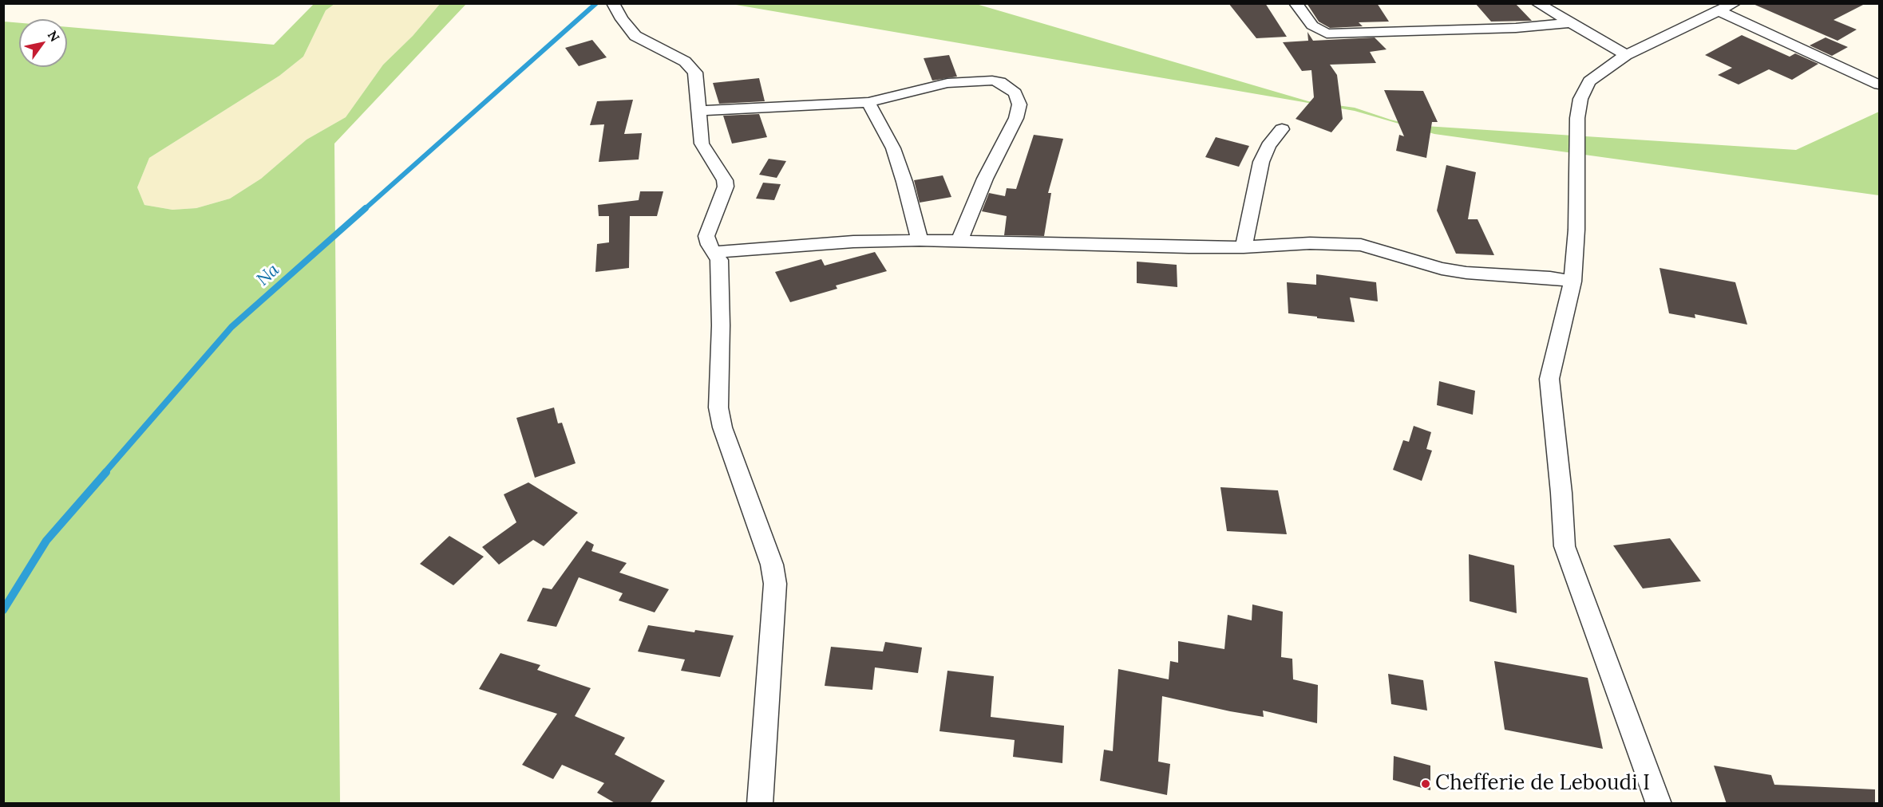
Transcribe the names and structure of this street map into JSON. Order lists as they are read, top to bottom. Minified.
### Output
{"water":["Na"],"places":["Chefferie de Leboudi I"],"north":"top right"}
